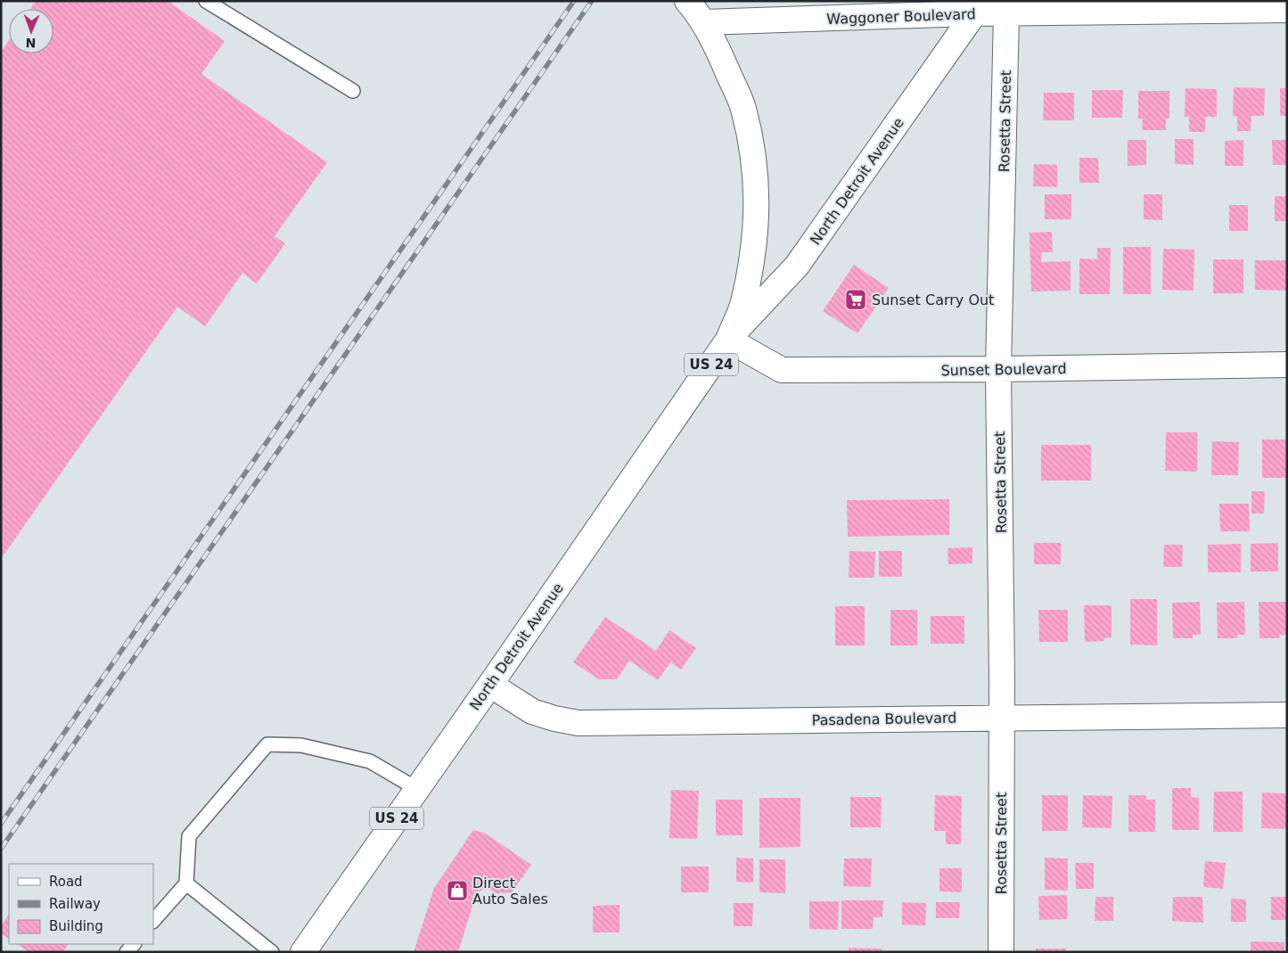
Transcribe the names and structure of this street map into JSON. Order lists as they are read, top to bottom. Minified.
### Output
{"streets":{"street":["Waggoner Boulevard","Rosetta Street","North Detroit Avenue","US 24","Sunset Boulevard","Pasadena Boulevard"]},"crossings":[["Waggoner Boulevard","Rosetta Street"],["Waggoner Boulevard","North Detroit Avenue"],["Rosetta Street","Sunset Boulevard"],["Rosetta Street","Pasadena Boulevard"],["North Detroit Avenue","Sunset Boulevard"],["North Detroit Avenue","Pasadena Boulevard"]],"places":{"supermarket":["Sunset Carry Out"],"shop":["Direct Auto Sales"]},"legend":["Road","Railway","Building"],"north":"bottom"}
